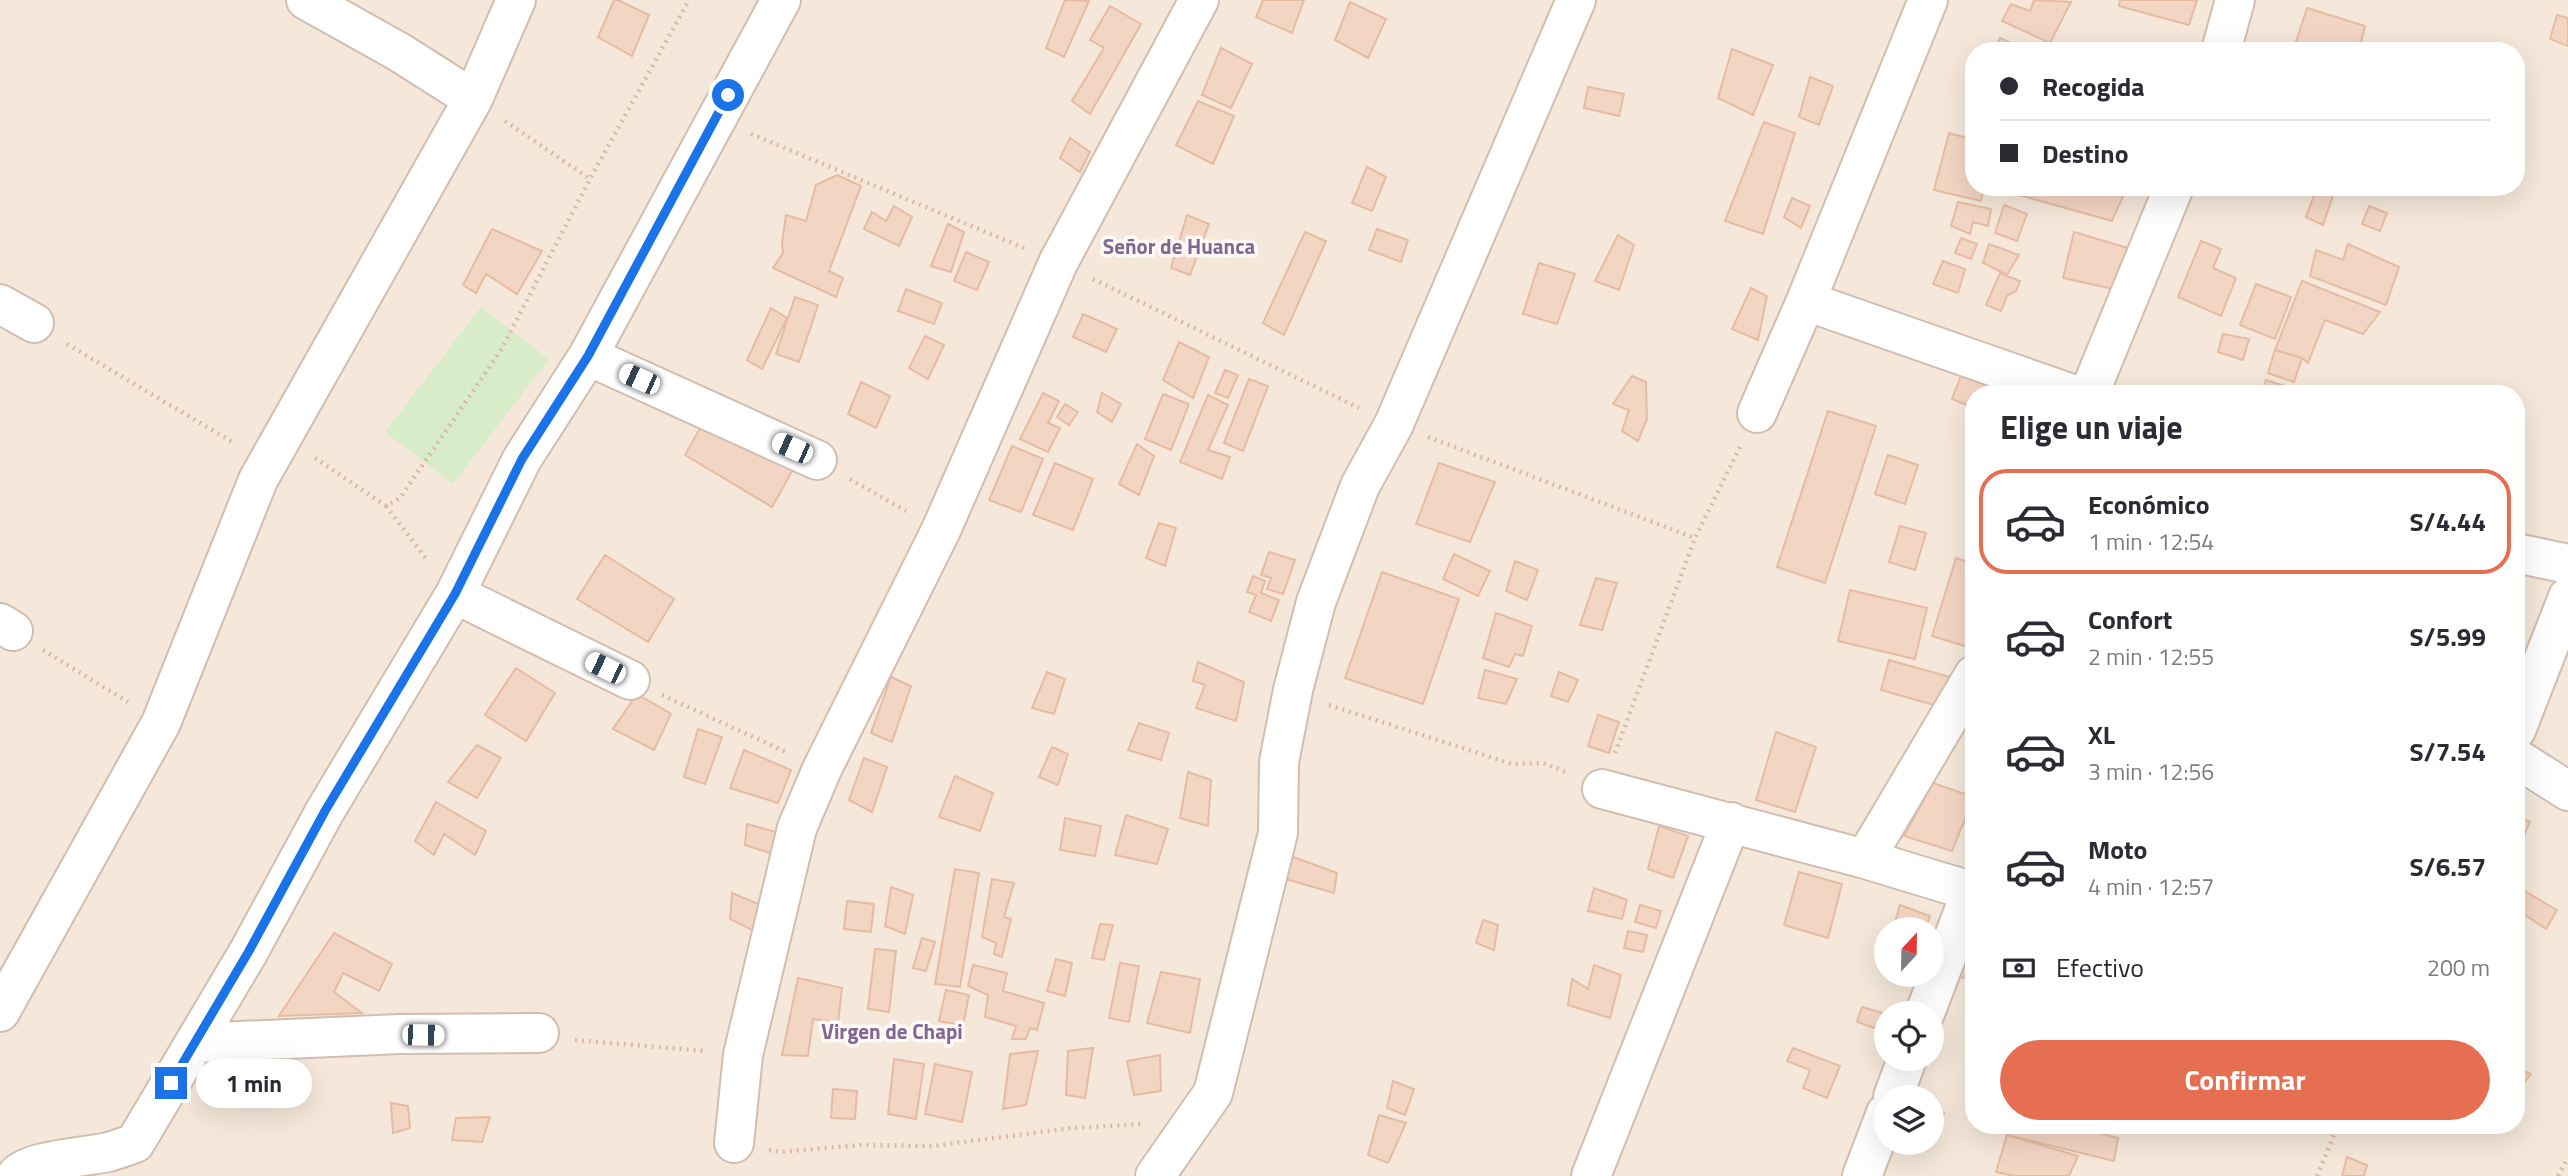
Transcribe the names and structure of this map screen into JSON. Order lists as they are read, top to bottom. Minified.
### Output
{"districts":["Señor de Huanca","Virgen de Chapi"],"north":"top","page":{"banner":["Recogida","Destino"],"heading":"Elige un viaje","list":[{"name":"Económico","note":"1 min · 12:54","value":"S/4.44"},{"name":"Confort","note":"2 min · 12:55","value":"S/5.99"},{"name":"XL","note":"3 min · 12:56","value":"S/7.54"},{"name":"Moto","note":"4 min · 12:57","value":"S/6.57"}],"pay":["Efectivo","200 m"],"buttons":"Confirmar","bubble":"1 min"}}
